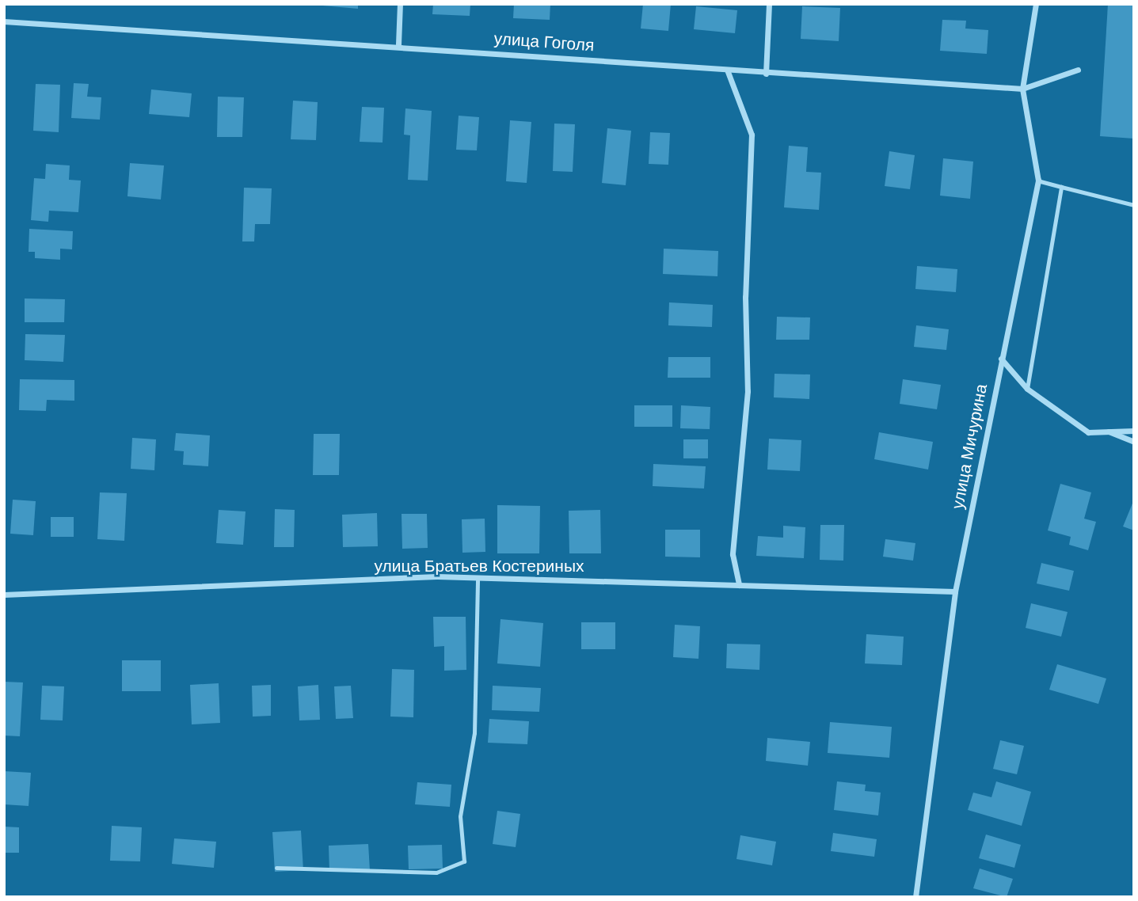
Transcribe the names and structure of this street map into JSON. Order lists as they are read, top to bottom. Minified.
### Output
{"streets":{"street":["улица Гоголя","улица Мичурина","улица Братьев Костериных"]},"crossings":[["улица Гоголя","улица Мичурина"],["улица Мичурина","улица Братьев Костериных"]]}
